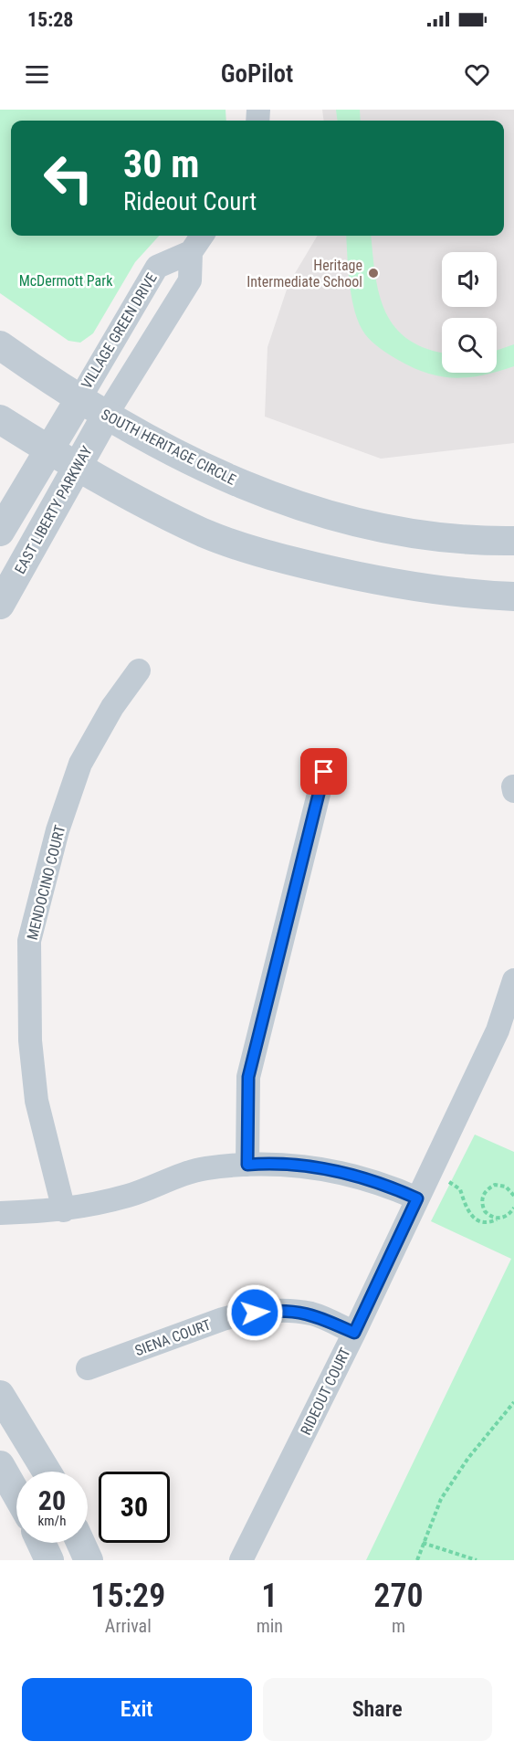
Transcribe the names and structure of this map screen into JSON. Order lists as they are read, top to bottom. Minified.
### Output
{"streets":{"street":["VILLAGE GREEN DRIVE","SOUTH HERITAGE CIRCLE","EAST LIBERTY PARKWAY","MENDOCINO COURT","SIENA COURT","RIDEOUT COURT"]},"crossings":[["VILLAGE GREEN DRIVE","SOUTH HERITAGE CIRCLE"],["SOUTH HERITAGE CIRCLE","EAST LIBERTY PARKWAY"],["SIENA COURT","RIDEOUT COURT"]],"parks":["McDermott Park"],"places":["Heritage Intermediate School"],"page":{"status":"15:28","header":"GoPilot","turn":["30 m","Rideout Court"],"speed":"20 km/h","limit":"30","eta":["15:29","Arrival","1","min","270","m"],"buttons":["Exit","Share"]}}
